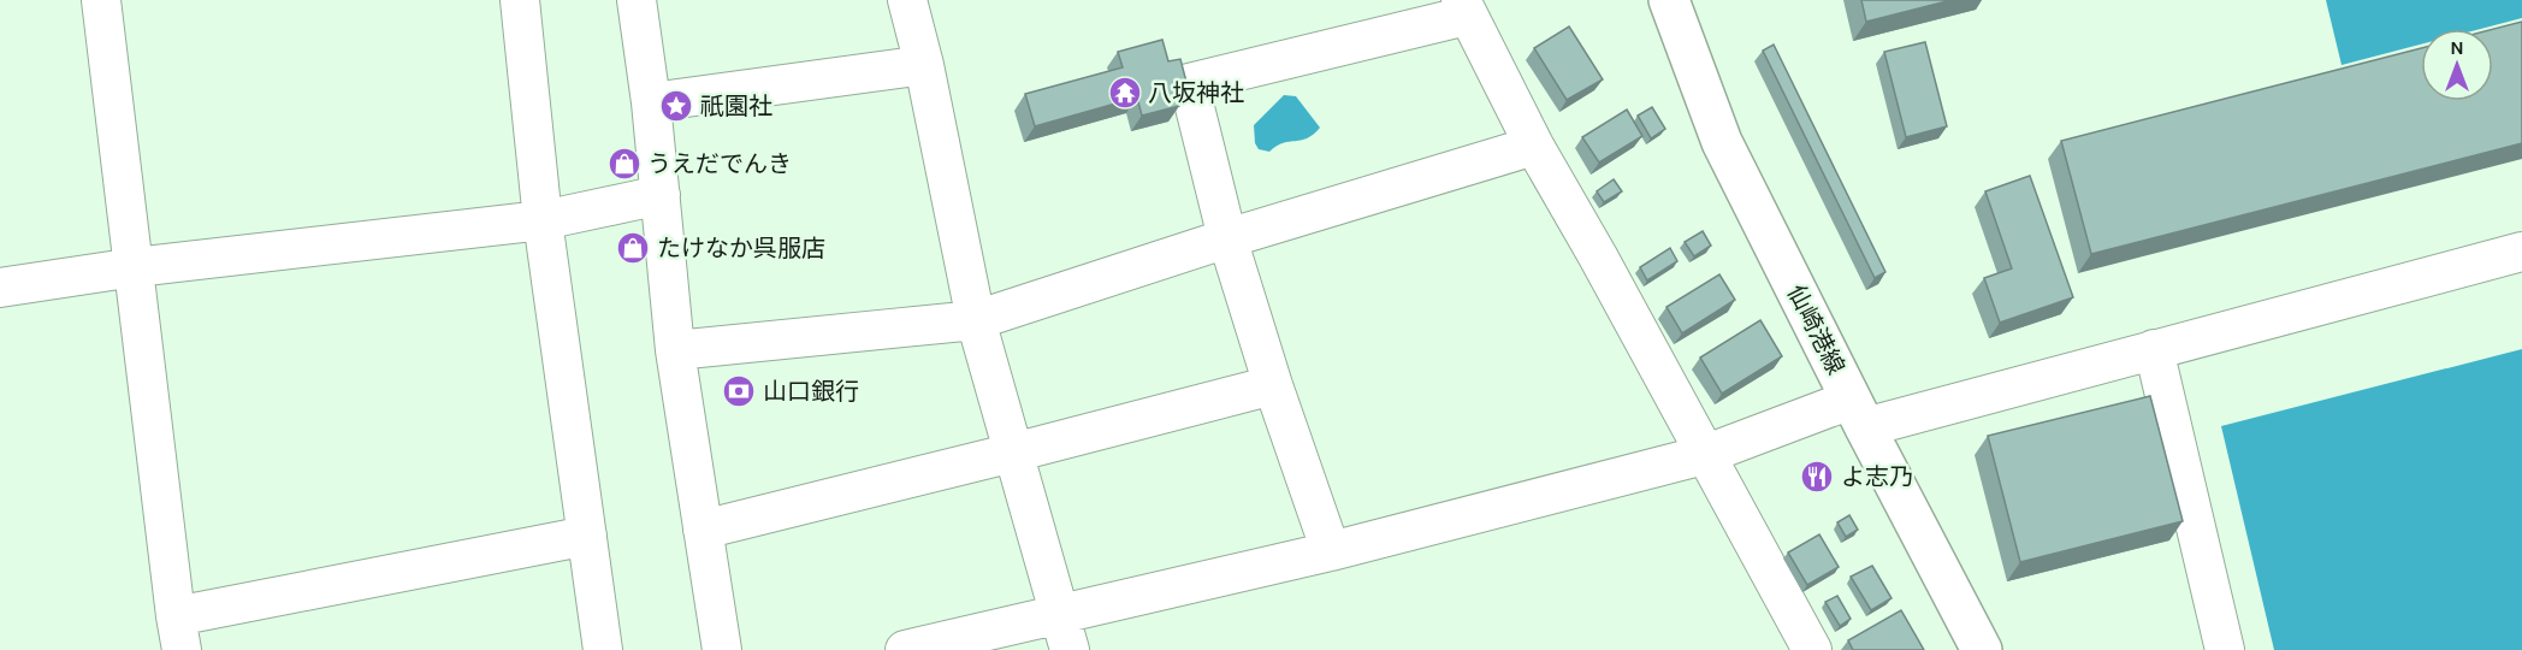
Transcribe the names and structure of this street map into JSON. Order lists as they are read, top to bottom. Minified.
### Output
{"streets":{"main road":["仙崎港線"]},"places":{"temple":["八坂神社"],"place":["祇園社"],"shop":["うえだでんき","たけなか呉服店"],"bank":["山口銀行"],"restaurant":["よ志乃"]},"north":"top"}
